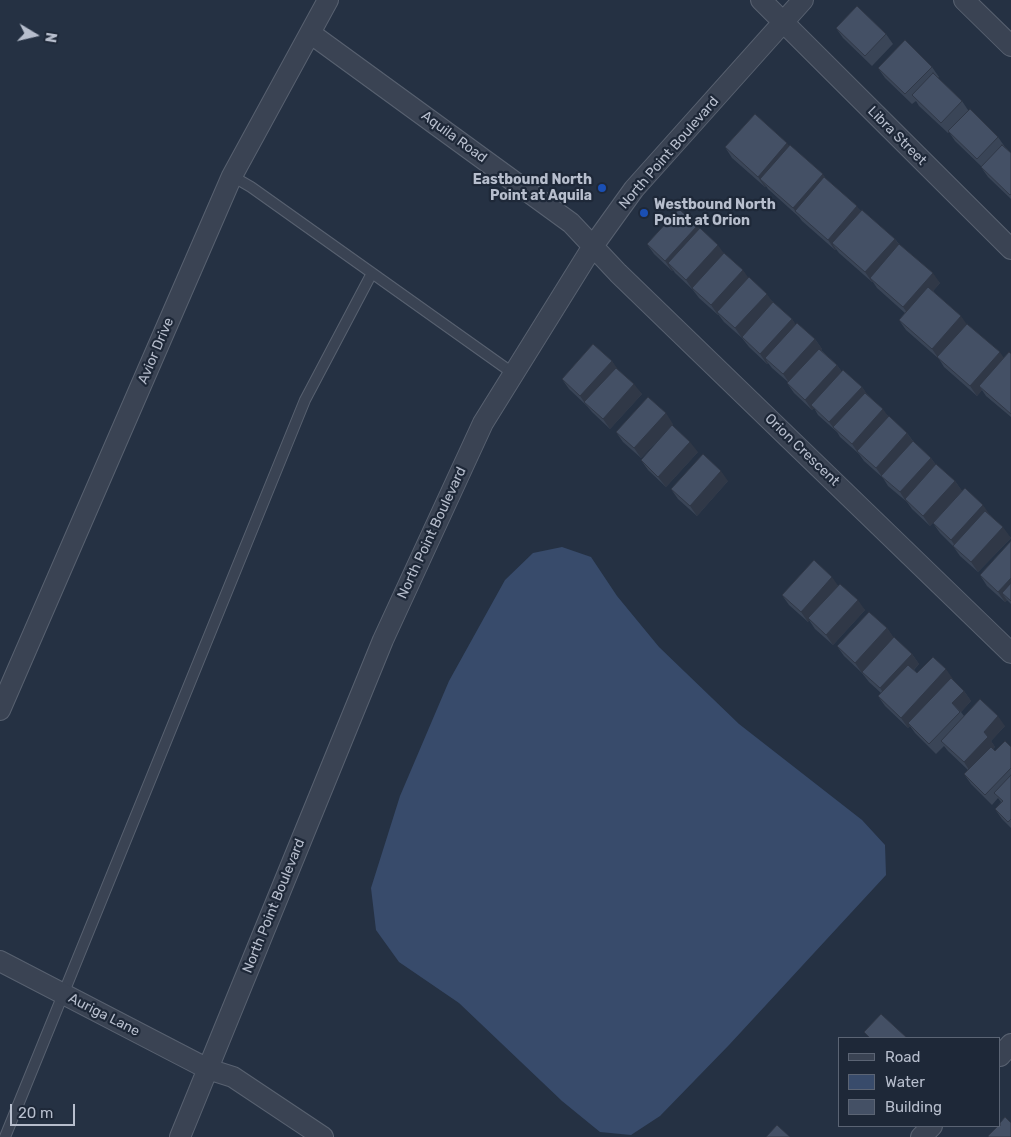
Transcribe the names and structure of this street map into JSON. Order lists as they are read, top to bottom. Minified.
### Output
{"streets":{"street":["Libra Street","Aquila Road","North Point Boulevard","Avior Drive","Orion Crescent","Auriga Lane"]},"crossings":[["Libra Street","North Point Boulevard"],["Aquila Road","North Point Boulevard"],["Aquila Road","Avior Drive"],["Aquila Road","Orion Crescent"],["North Point Boulevard","Orion Crescent"],["North Point Boulevard","Auriga Lane"]],"places":["Eastbound North Point at Aquila","Westbound North Point at Orion"],"legend":["Road","Water","Building"],"scale_bar":"20 m","north":"right"}
